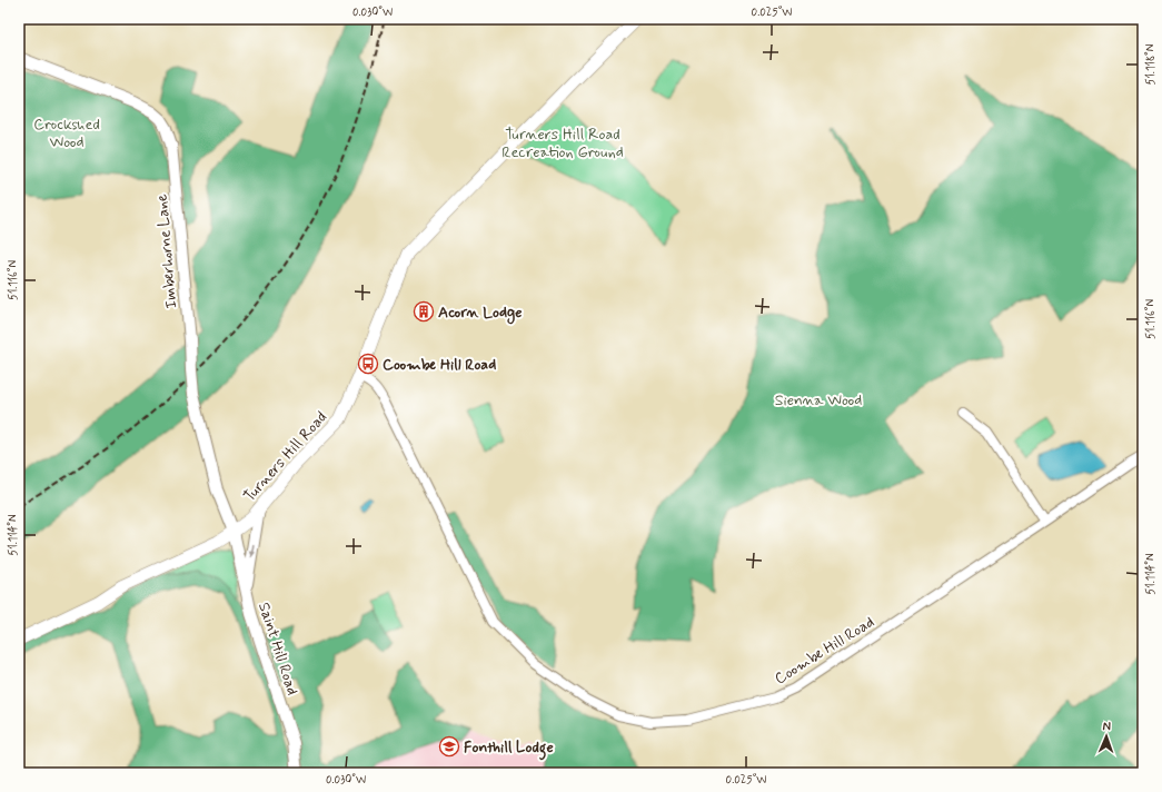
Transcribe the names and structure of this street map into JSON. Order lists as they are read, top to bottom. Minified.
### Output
{"streets":{"main road":["Turners Hill Road"],"street":["Imberhorne Lane","Saint Hill Road","Coombe Hill Road"]},"crossings":[["Imberhorne Lane","Turners Hill Road"],["Imberhorne Lane","Saint Hill Road"],["Turners Hill Road","Saint Hill Road"],["Turners Hill Road","Coombe Hill Road"]],"parks":["Crockshed Wood","Turners Hill Road Recreation Ground","Sienna Wood"],"places":{"building":["Acorn Lodge"],"bus stop":["Coombe Hill Road"],"school or university":["Fonthill Lodge"]},"north":"top","coordinates":["0.030°W","0.025°W","51.118°N","51.116°N","51.114°N"]}
